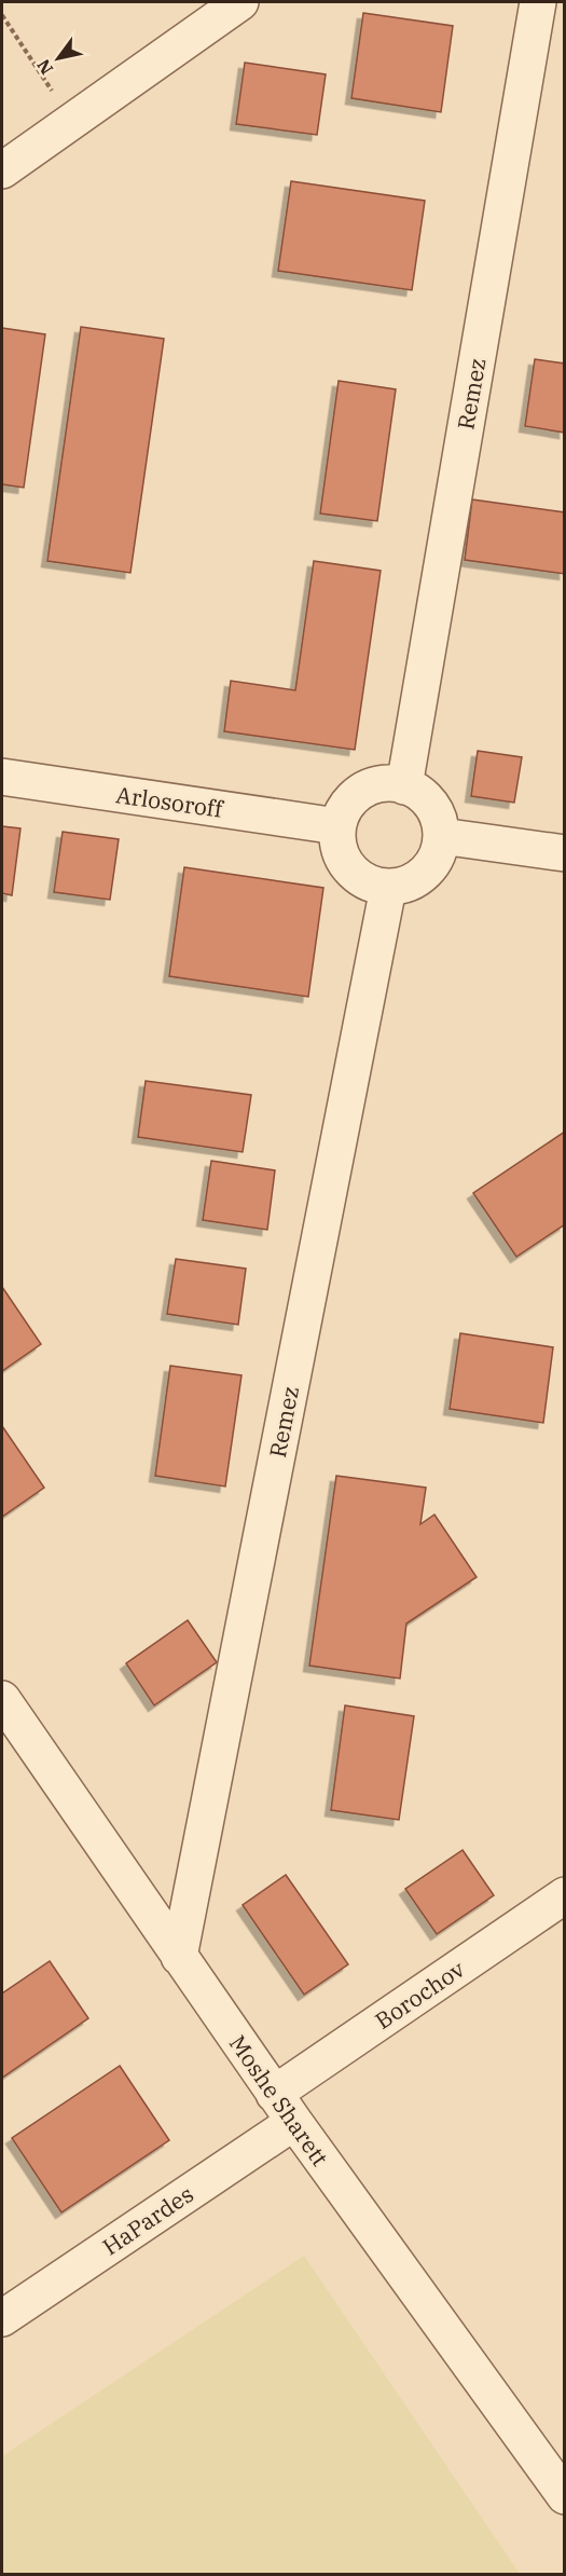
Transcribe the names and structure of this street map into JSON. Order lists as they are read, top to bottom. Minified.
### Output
{"streets":{"street":["Remez","Arlosoroff","Borochov","Moshe Sharett","HaPardes"]},"crossings":[["Remez","Arlosoroff"],["Remez","Moshe Sharett"],["Borochov","Moshe Sharett"],["Moshe Sharett","HaPardes"]],"north":"bottom left"}
